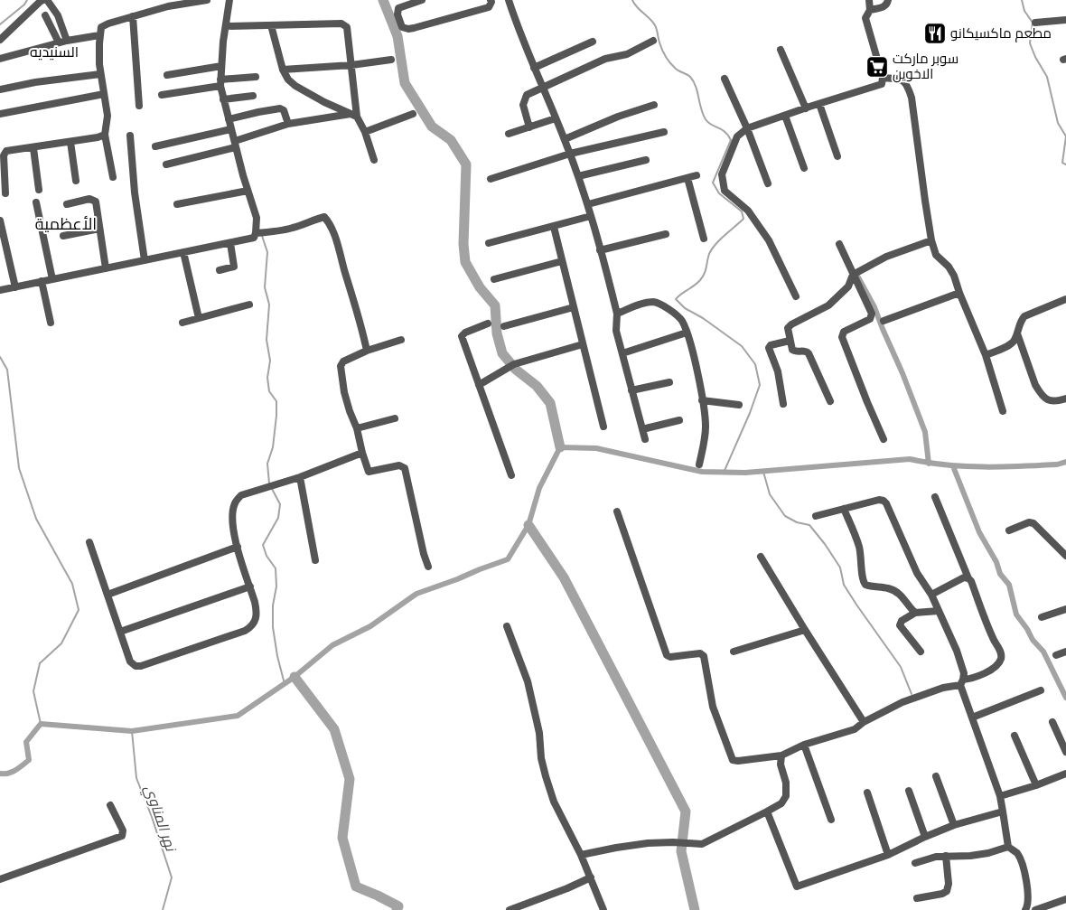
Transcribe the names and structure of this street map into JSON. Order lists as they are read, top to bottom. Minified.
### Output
{"districts":["السنيديه","الأعظمية"],"water":["نهر المناوي"],"places":{"restaurant":["مطعم ماكسيكانو"],"supermarket":["سوبر ماركت الاخوين"]}}
